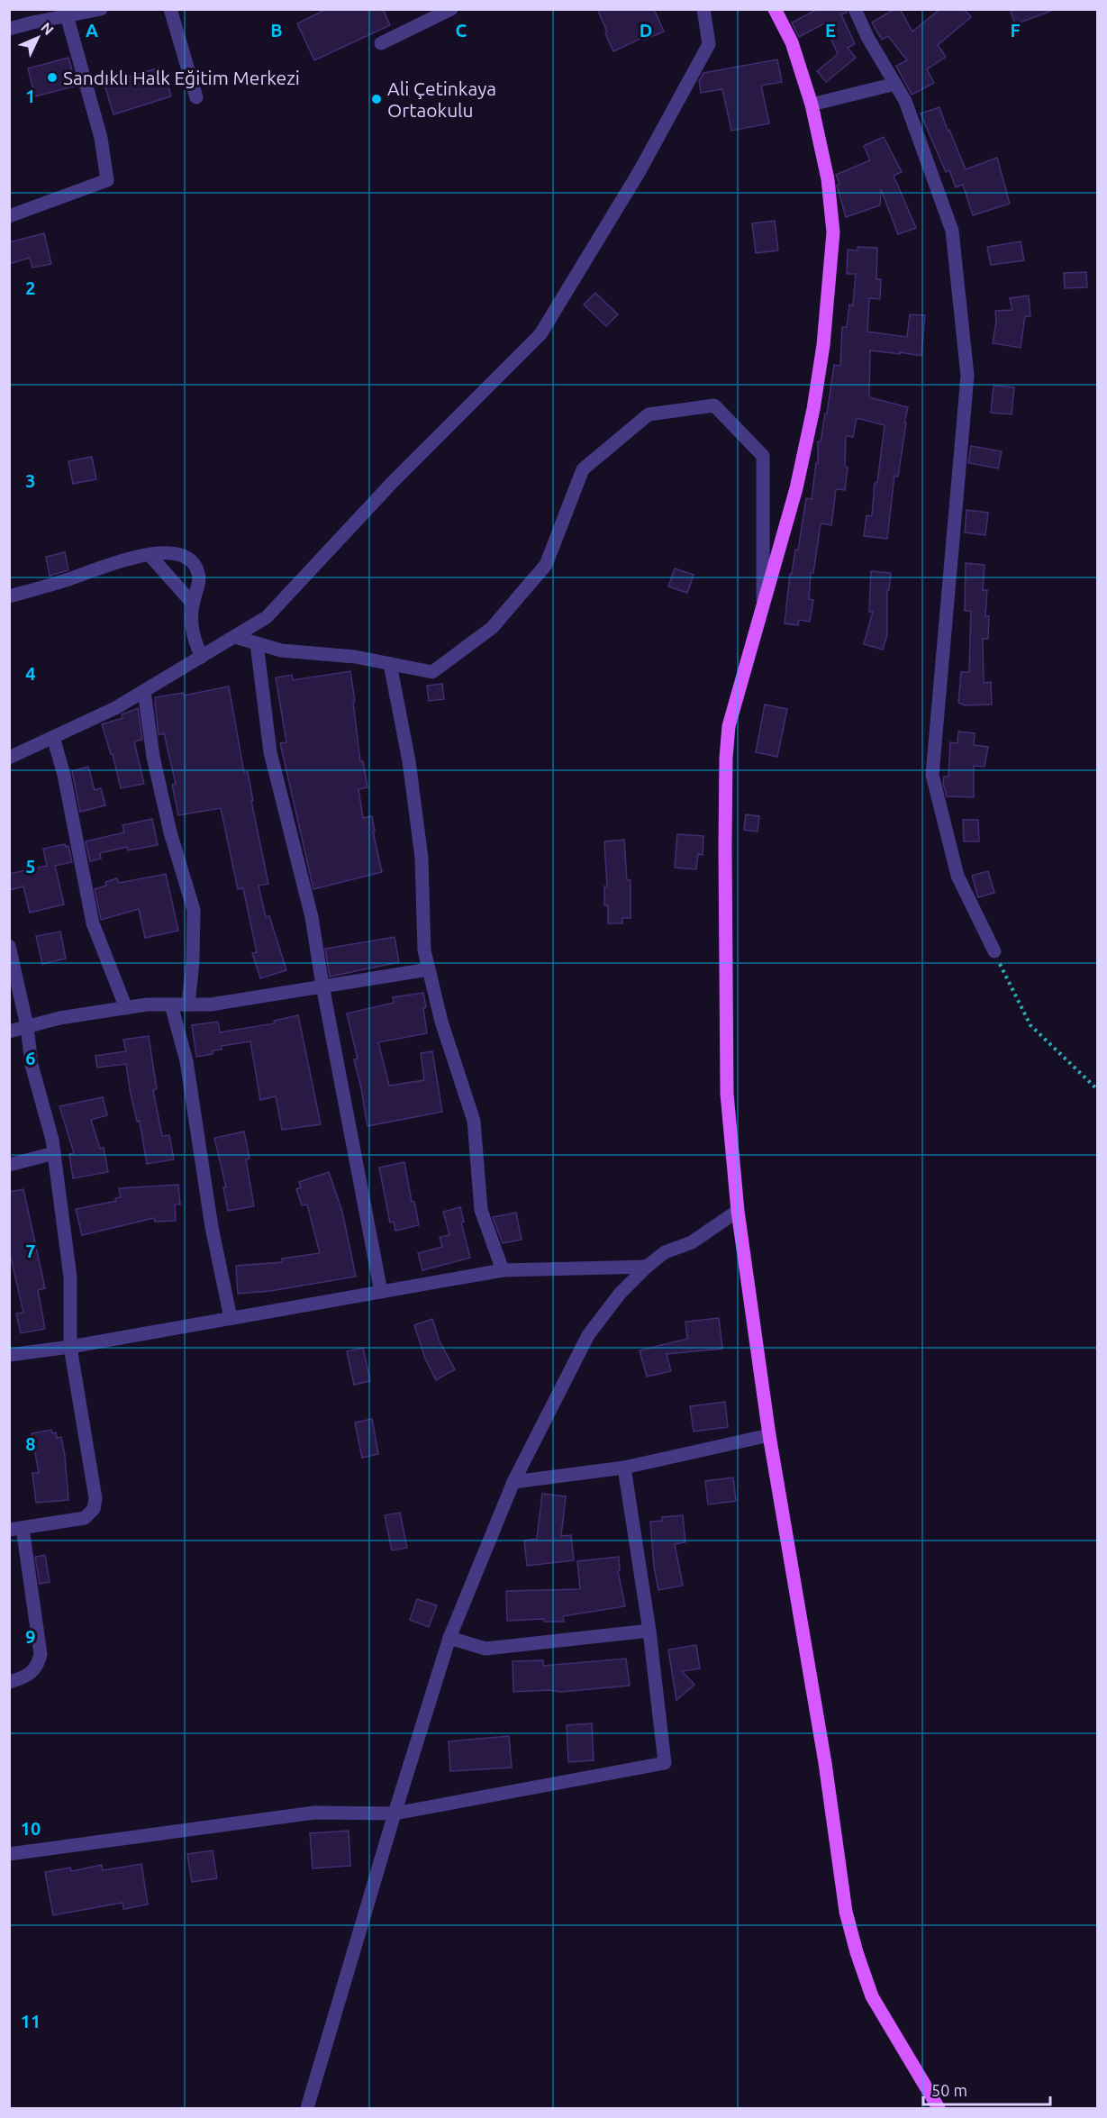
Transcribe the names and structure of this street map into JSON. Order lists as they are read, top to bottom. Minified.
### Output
{"places":["Sandıklı Halk Eğitim Merkezi","Ali Çetinkaya Ortaokulu"],"scale_bar":"50 m","north":"top right","grid":{"columns":["A","B","C","D","E","F"],"rows":["1","2","3","4","5","6","7","8","9","10","11"]}}
